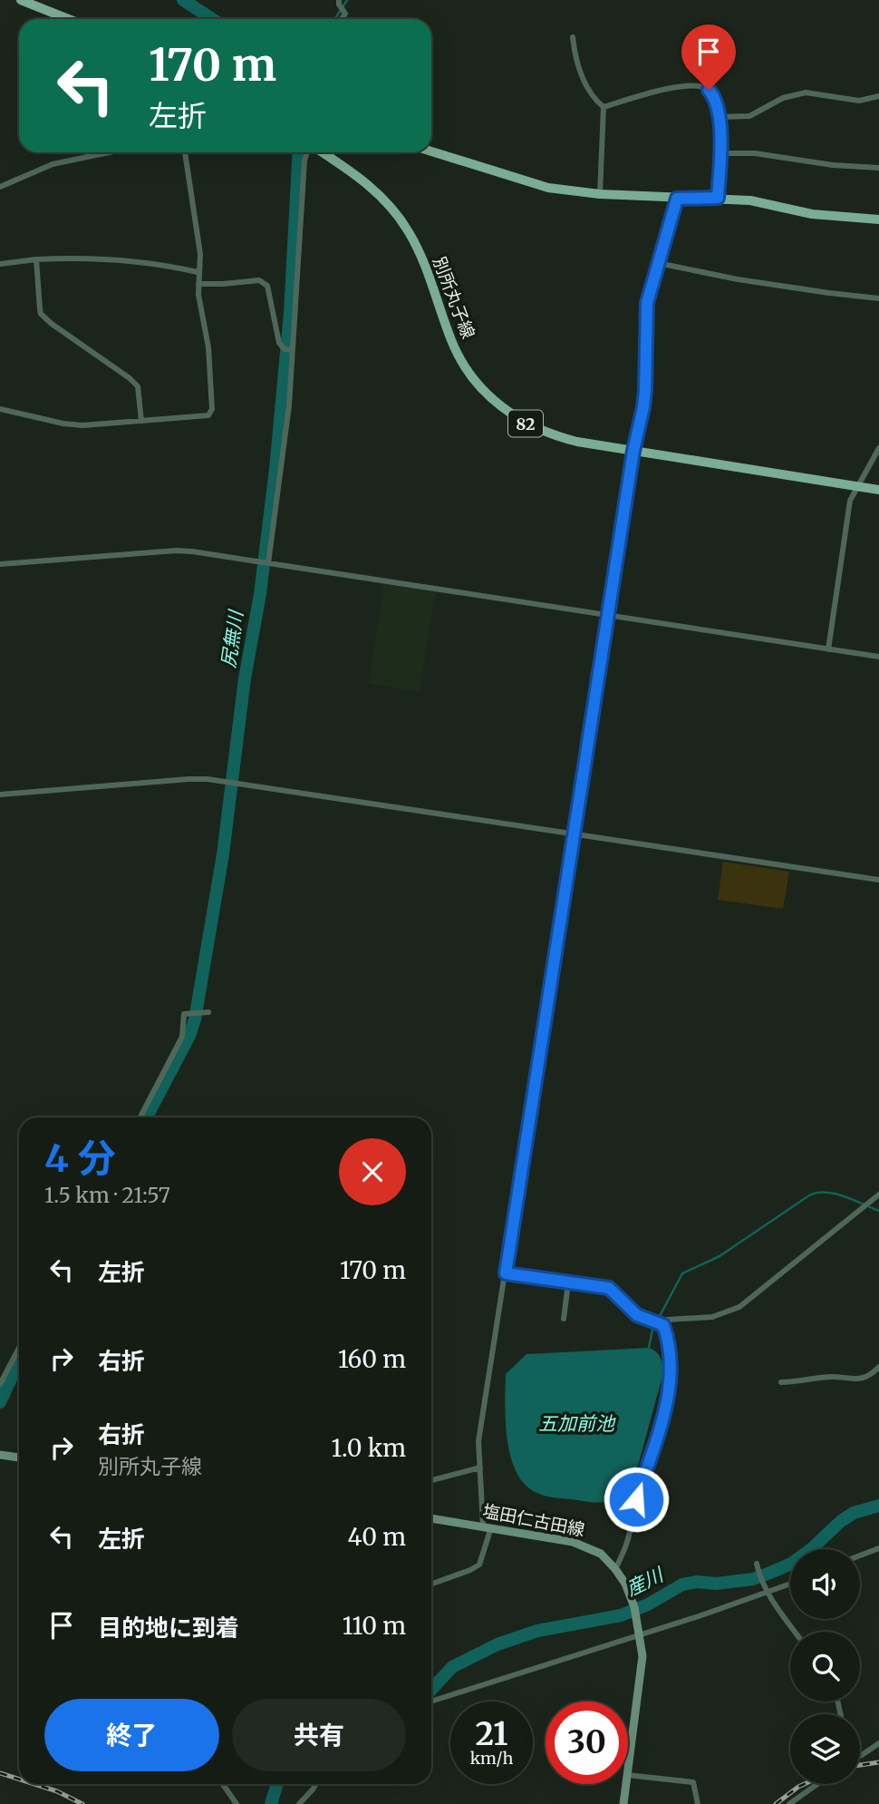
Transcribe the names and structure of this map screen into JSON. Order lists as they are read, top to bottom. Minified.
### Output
{"streets":{"main road":["別所丸子線","82","塩田仁古田線"]},"water":["尻無川","五加前池","産川"],"page":{"turn":["170 m","左折"],"heading":["4 分","1.5 km · 21:57"],"list":[{"name":"左折","value":"170 m"},{"name":"右折","value":"160 m"},{"name":"右折","note":"別所丸子線","value":"1.0 km"},{"name":"左折","value":"40 m"},{"name":"目的地に到着","value":"110 m"}],"buttons":["終了","共有"],"speed":"21 km/h","limit":"30"}}
